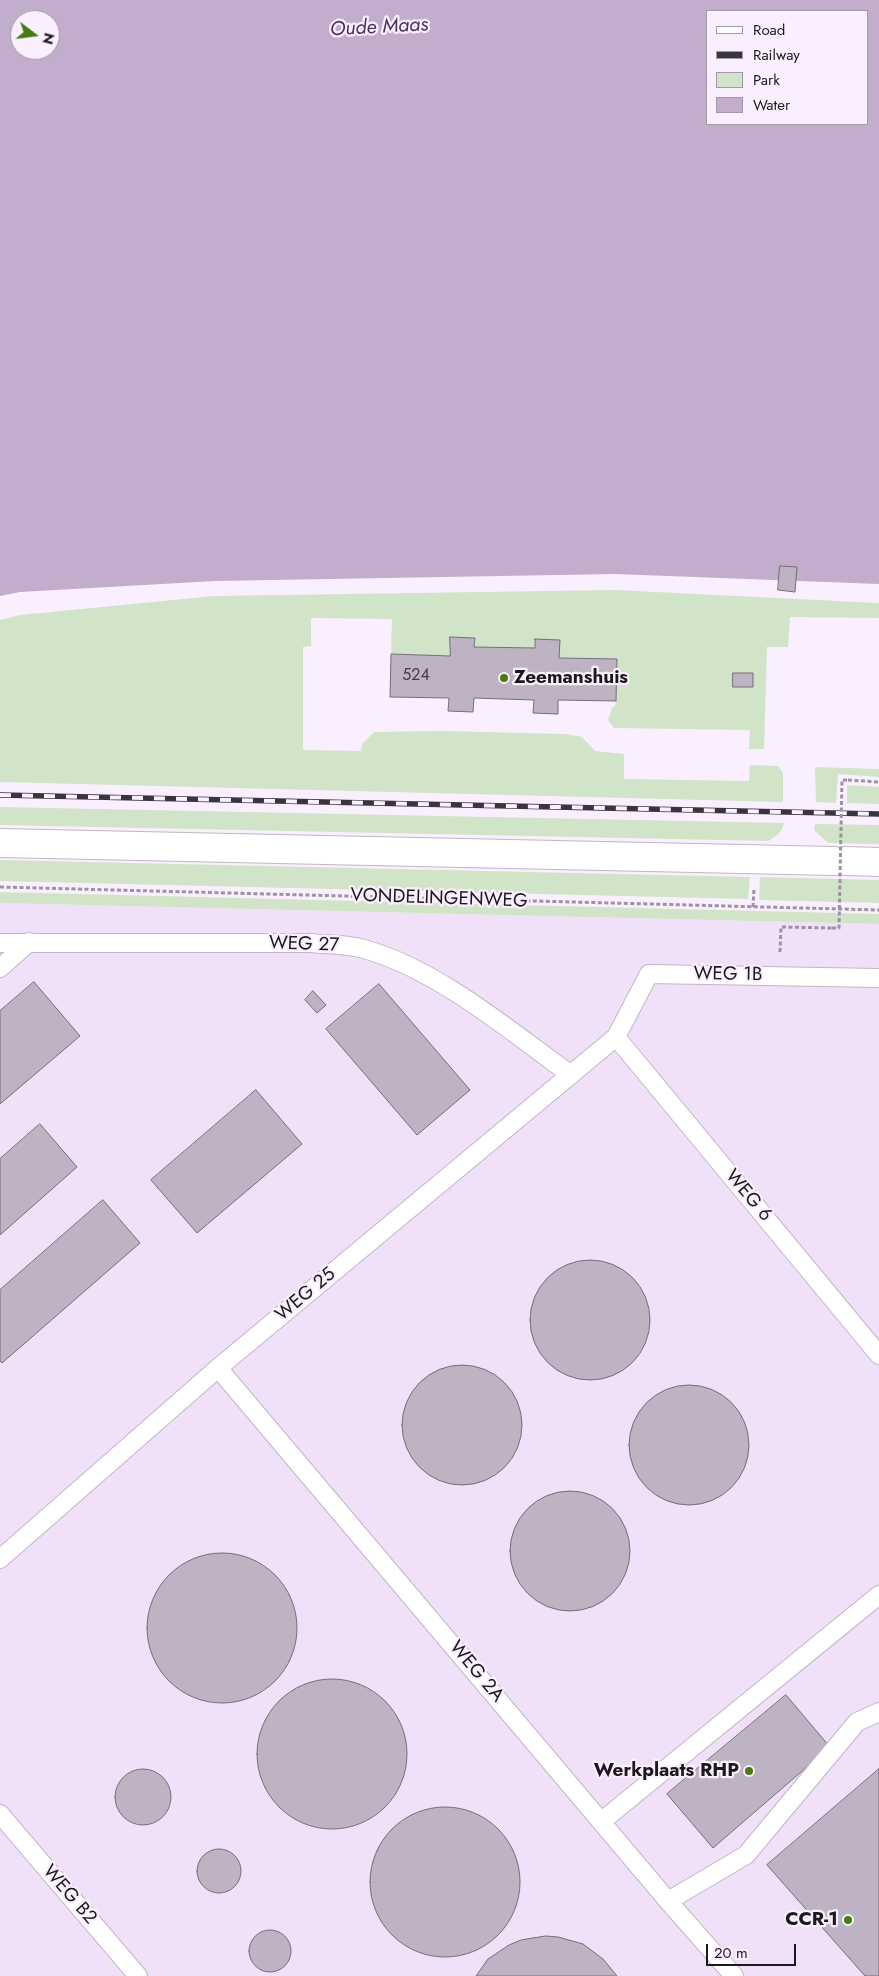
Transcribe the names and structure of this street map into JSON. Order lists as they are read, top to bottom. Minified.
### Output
{"streets":{"lane":["WEG 27","WEG 1B","WEG 6","WEG 25","WEG 2A","WEG B2"],"path":["VONDELINGENWEG"]},"crossings":[["WEG 27","WEG 25"],["WEG 1B","WEG 6"],["WEG 1B","WEG 25"],["WEG 6","WEG 25"],["WEG 25","WEG 2A"]],"water":["Oude Maas"],"places":["Zeemanshuis","Werkplaats RHP","CCR-1"],"house_numbers":["524"],"legend":["Road","Railway","Park","Water"],"scale_bar":"20 m","north":"right"}
